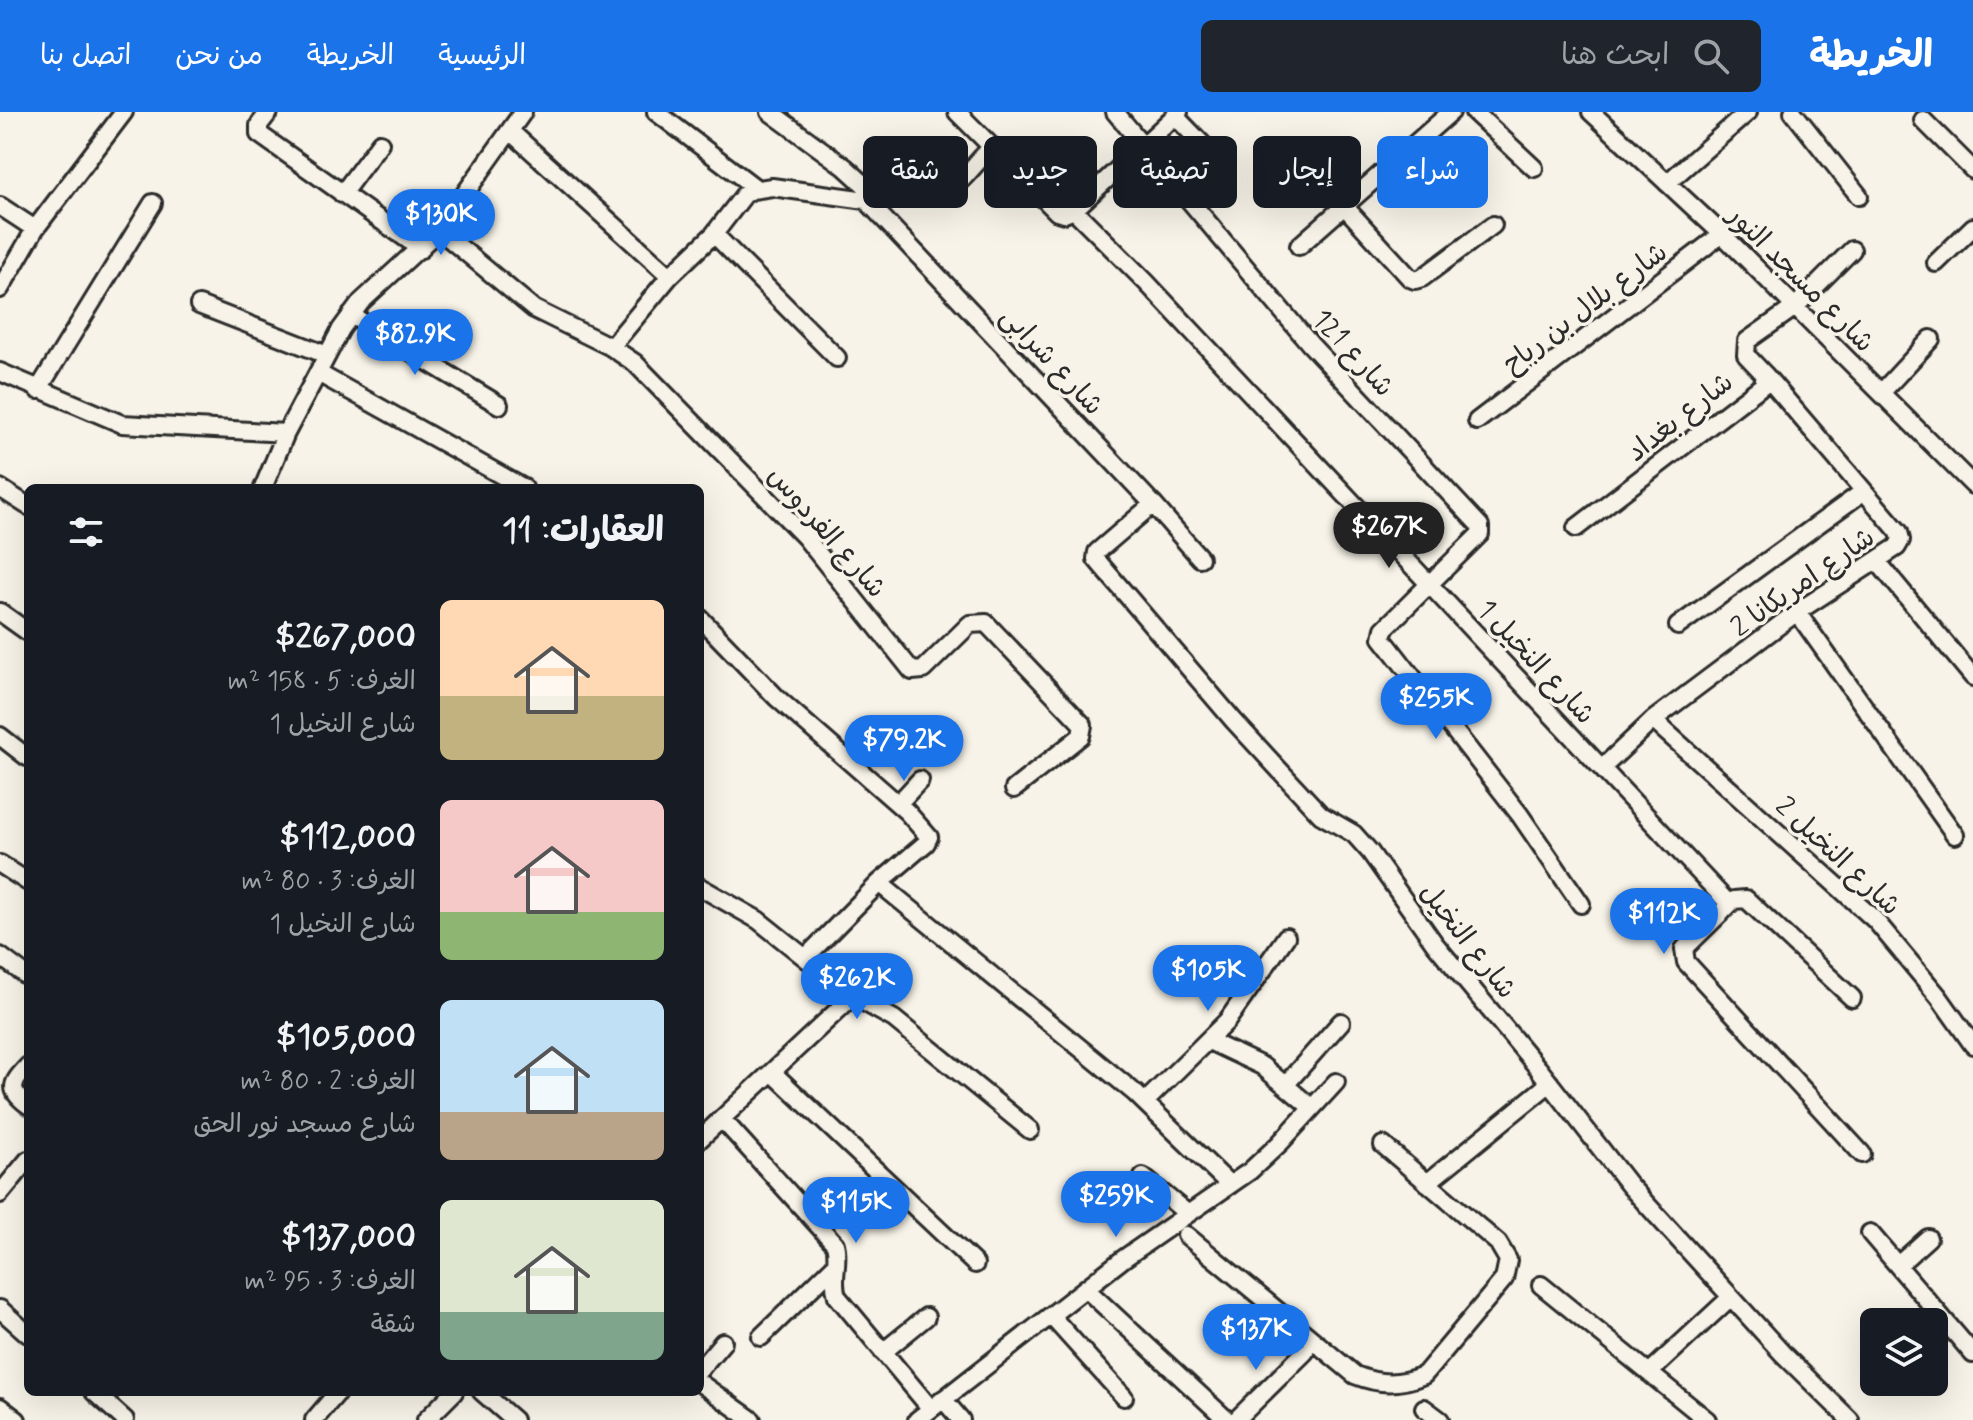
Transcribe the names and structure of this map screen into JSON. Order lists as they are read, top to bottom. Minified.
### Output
{"streets":{"street":["شارع مسجد النور","شارع بلال بن رباح","شارع 121","شارع شرابى","شارع بغداد","شارع الفردوس","شارع امريكانا 2","شارع النخيل 1","شارع النخيل 2","شارع النخيل"]},"crossings":[["شارع مسجد النور","شارع بلال بن رباح"],["شارع مسجد النور","شارع بغداد"],["شارع 121","شارع النخيل 1"],["شارع شرابى","شارع النخيل"],["شارع بغداد","شارع امريكانا 2"],["شارع امريكانا 2","شارع النخيل 1"],["شارع امريكانا 2","شارع النخيل 2"]],"page":{"header":"الخريطة","search":"ابحث هنا","nav":["الرئيسية","الخريطة","من نحن","اتصل بنا"],"chip":["شراء","إيجار","تصفية","جديد","شقة"],"price":["$130K","$82.9K","$267K","$255K","$79.2K","$112K","$105K","$262K","$259K","$115K","$137K"],"heading":"العقارات: 11","list":[{"name":"$267,000","note":"الغرف: 5 · 158 m² · شارع النخيل 1"},{"name":"$112,000","note":"الغرف: 3 · 80 m² · شارع النخيل 1"},{"name":"$105,000","note":"الغرف: 2 · 80 m² · شارع مسجد نور الحق"},{"name":"$137,000","note":"الغرف: 3 · 95 m² · شقة"}]}}
